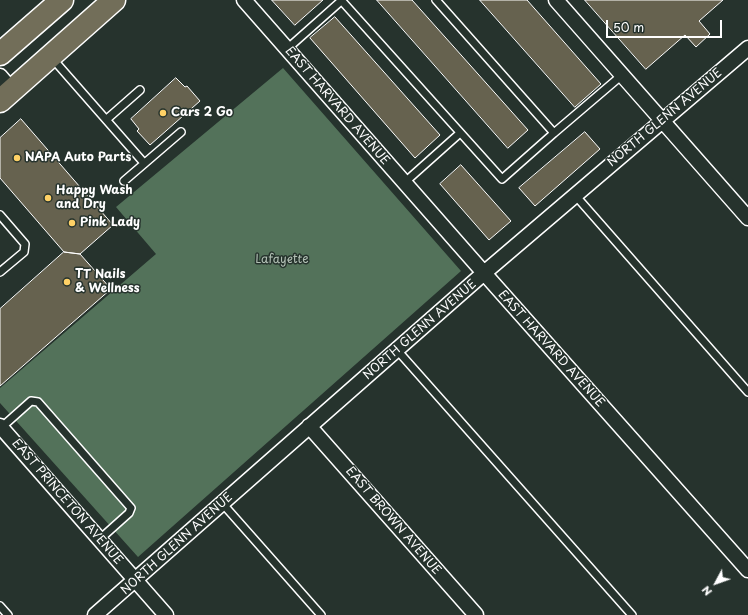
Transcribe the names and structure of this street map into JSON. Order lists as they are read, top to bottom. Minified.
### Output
{"streets":{"street":["EAST HARVARD AVENUE","NORTH GLENN AVENUE","EAST PRINCETON AVENUE","EAST BROWN AVENUE"]},"crossings":[["EAST HARVARD AVENUE","NORTH GLENN AVENUE"],["NORTH GLENN AVENUE","EAST PRINCETON AVENUE"],["NORTH GLENN AVENUE","EAST BROWN AVENUE"]],"parks":["Lafayette"],"places":["Cars 2 Go","NAPA Auto Parts","Happy Wash and Dry","Pink Lady","TT Nails & Wellness"],"scale_bar":"50 m","north":"bottom left"}
